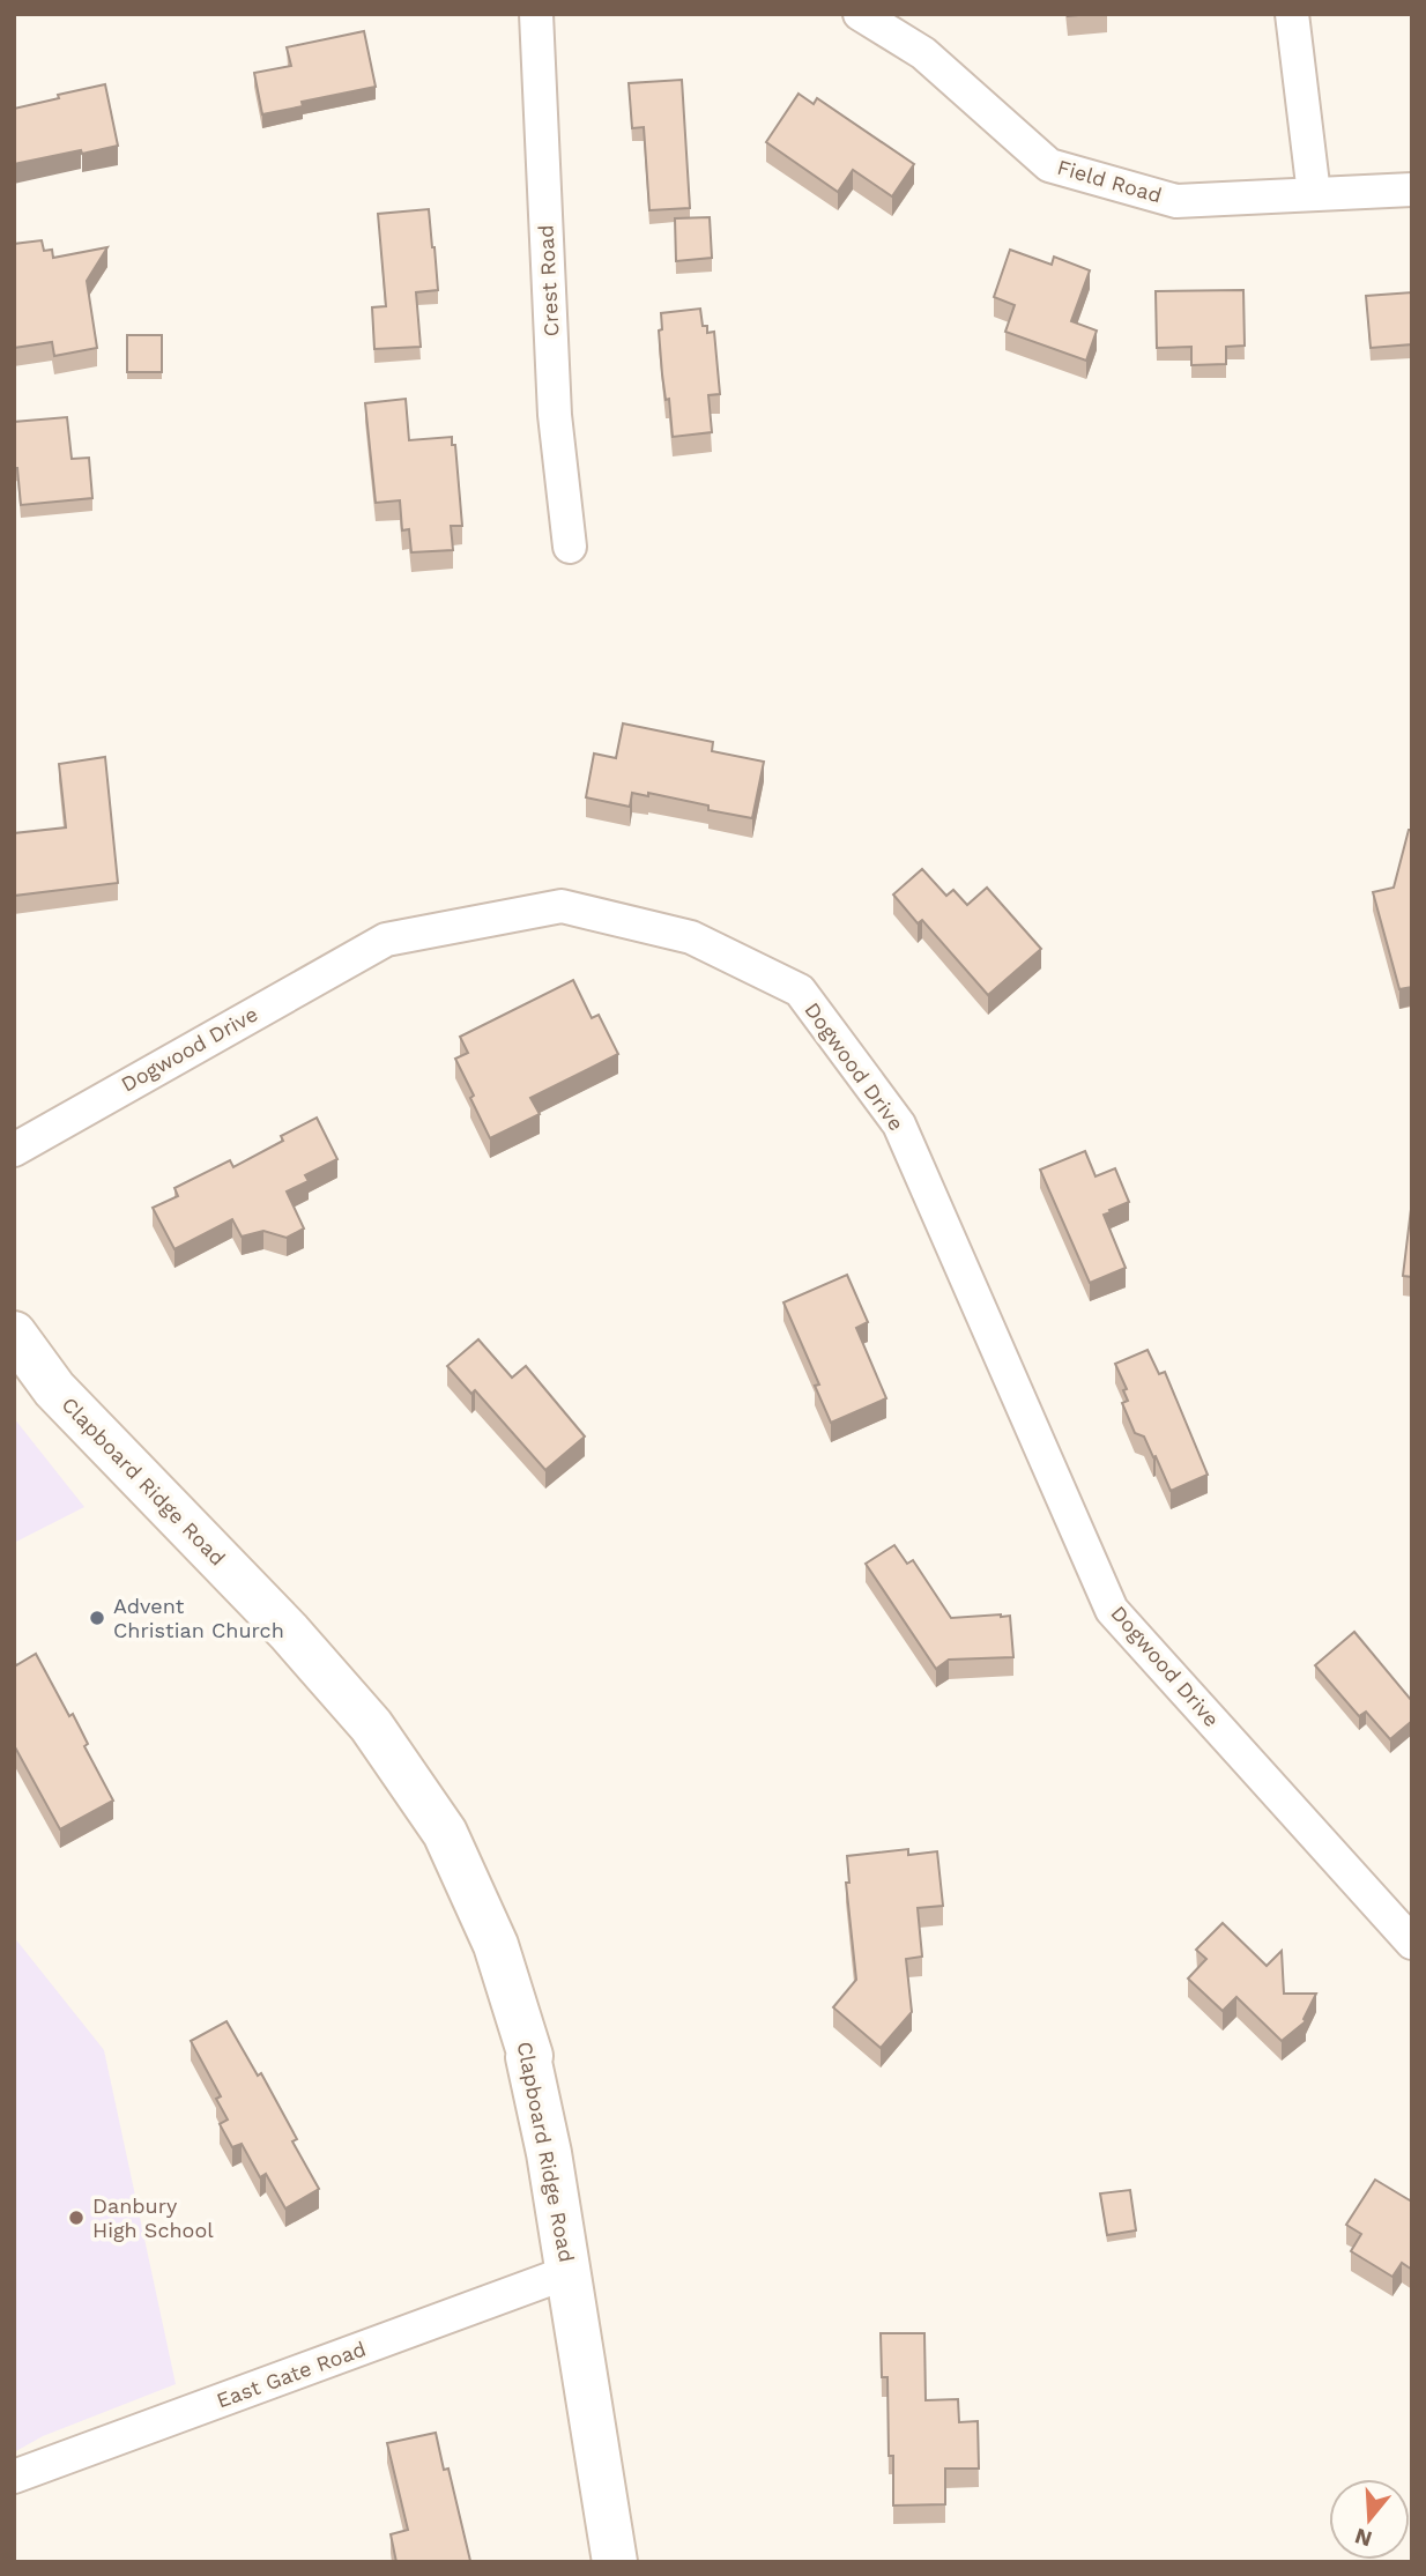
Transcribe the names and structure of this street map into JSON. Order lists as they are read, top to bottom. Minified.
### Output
{"streets":{"main road":["Clapboard Ridge Road"],"street":["Field Road","Crest Road","Dogwood Drive","East Gate Road"]},"crossings":[["Clapboard Ridge Road","East Gate Road"]],"places":["Advent Christian Church","Danbury High School"],"north":"bottom"}
